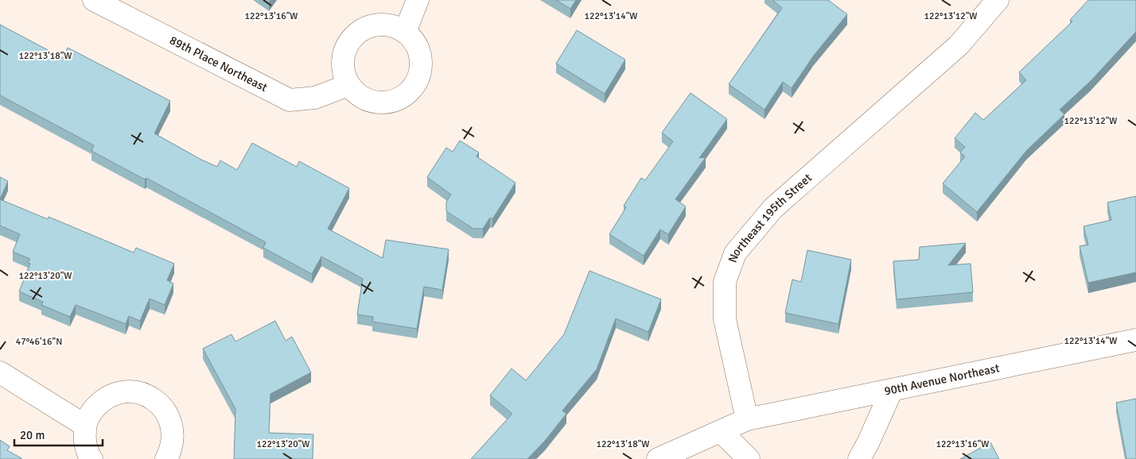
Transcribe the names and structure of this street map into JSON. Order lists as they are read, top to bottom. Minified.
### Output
{"streets":{"street":["89th Place Northeast","Northeast 195th Street","90th Avenue Northeast"]},"crossings":[["Northeast 195th Street","90th Avenue Northeast"]],"scale_bar":"20 m","coordinates":["122°13'16\"W","122°13'14\"W","122°13'12\"W","122°13'18\"W","122°13'20\"W","47°46'16\"N"]}
